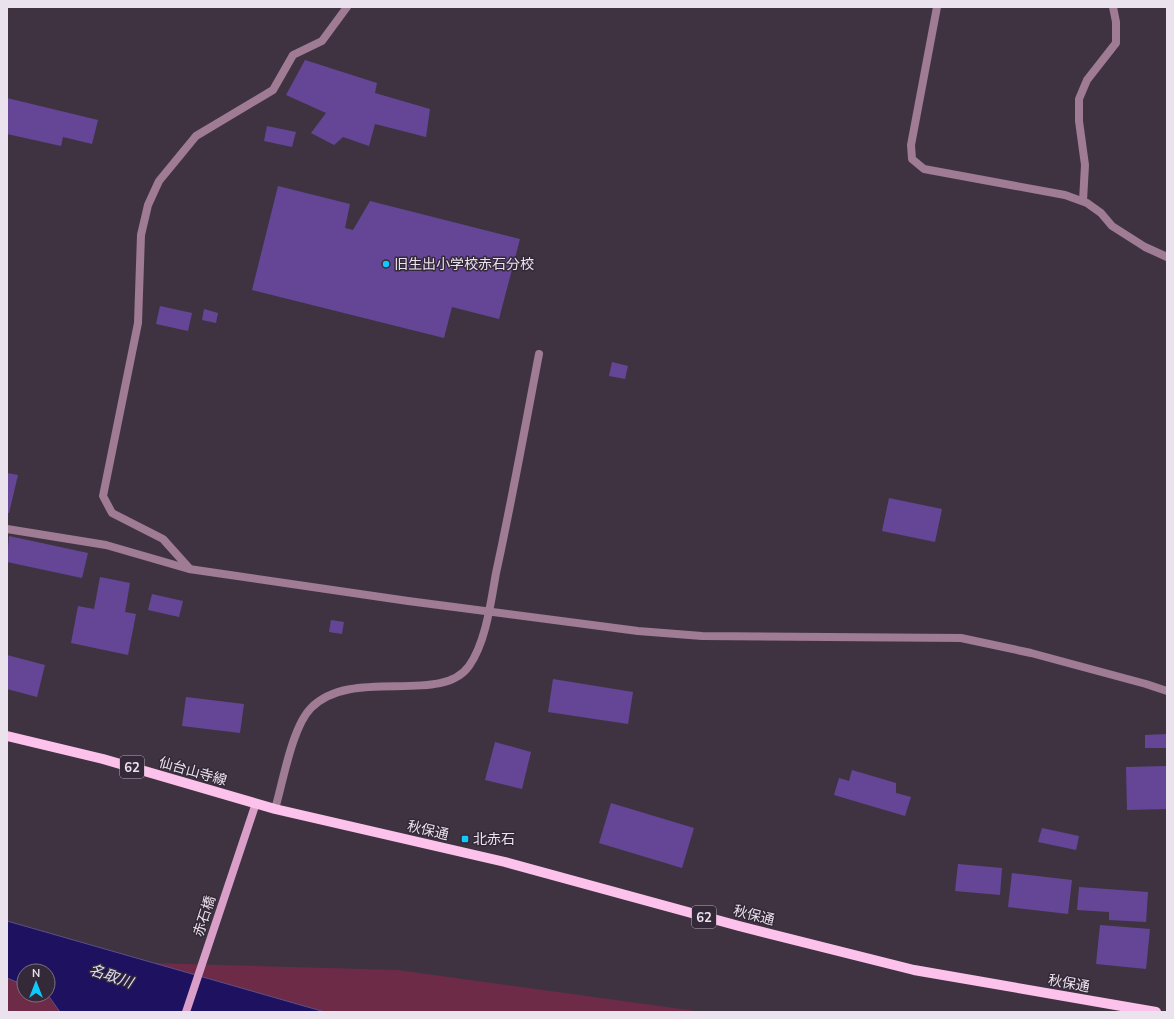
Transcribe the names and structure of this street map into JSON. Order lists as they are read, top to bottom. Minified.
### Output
{"streets":{"main road":["62","仙台山寺線","秋保通"],"street":["赤石橋"]},"crossings":[["仙台山寺線","秋保通"],["仙台山寺線","赤石橋"],["秋保通","赤石橋"]],"water":["名取川"],"places":{"other":["旧生出小学校赤石分校"],"transit":["北赤石"]},"north":"top"}
